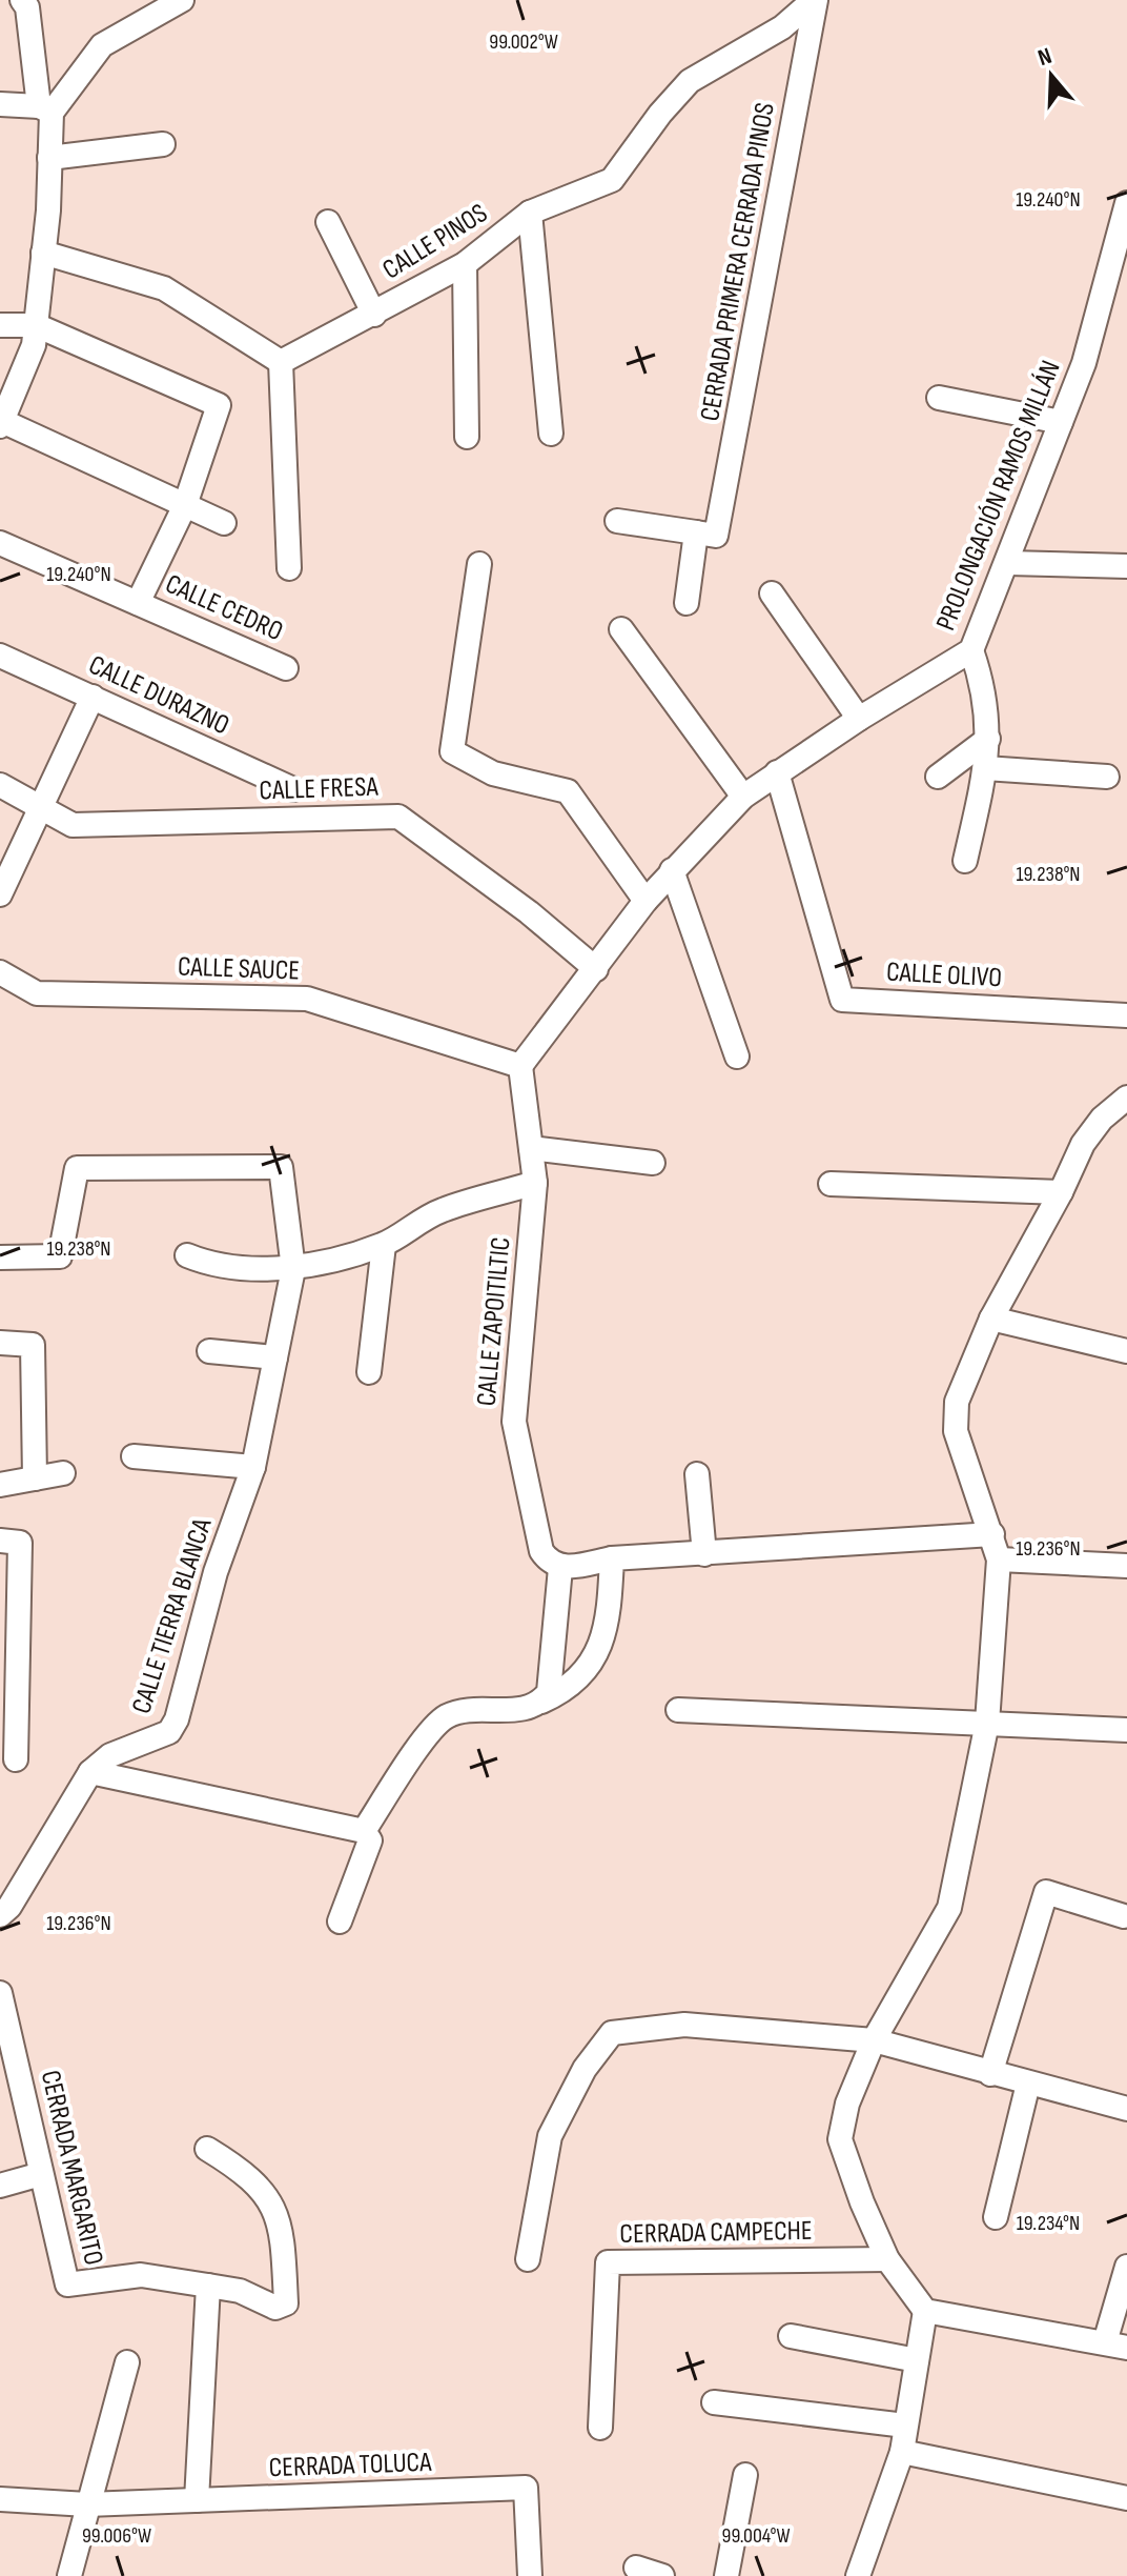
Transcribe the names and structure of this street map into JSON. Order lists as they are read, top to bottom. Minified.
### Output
{"streets":{"street":["CALLE PINOS","CERRADA PRIMERA CERRADA PINOS","PROLONGACIÓN RAMOS MILLÁN","CALLE CEDRO","CALLE DURAZNO","CALLE FRESA","CALLE SAUCE","CALLE OLIVO","CALLE ZAPOITILTIC","CALLE TIERRA BLANCA","CERRADA MARGARITO","CERRADA CAMPECHE","CERRADA TOLUCA"]},"crossings":[["CALLE PINOS","CERRADA PRIMERA CERRADA PINOS"],["PROLONGACIÓN RAMOS MILLÁN","CALLE FRESA"],["PROLONGACIÓN RAMOS MILLÁN","CALLE SAUCE"],["PROLONGACIÓN RAMOS MILLÁN","CALLE OLIVO"],["PROLONGACIÓN RAMOS MILLÁN","CALLE ZAPOITILTIC"],["CALLE SAUCE","CALLE ZAPOITILTIC"]],"north":"top","coordinates":["99.002°W","19.240°N","19.238°N","19.236°N","19.234°N","99.006°W","99.004°W"]}
